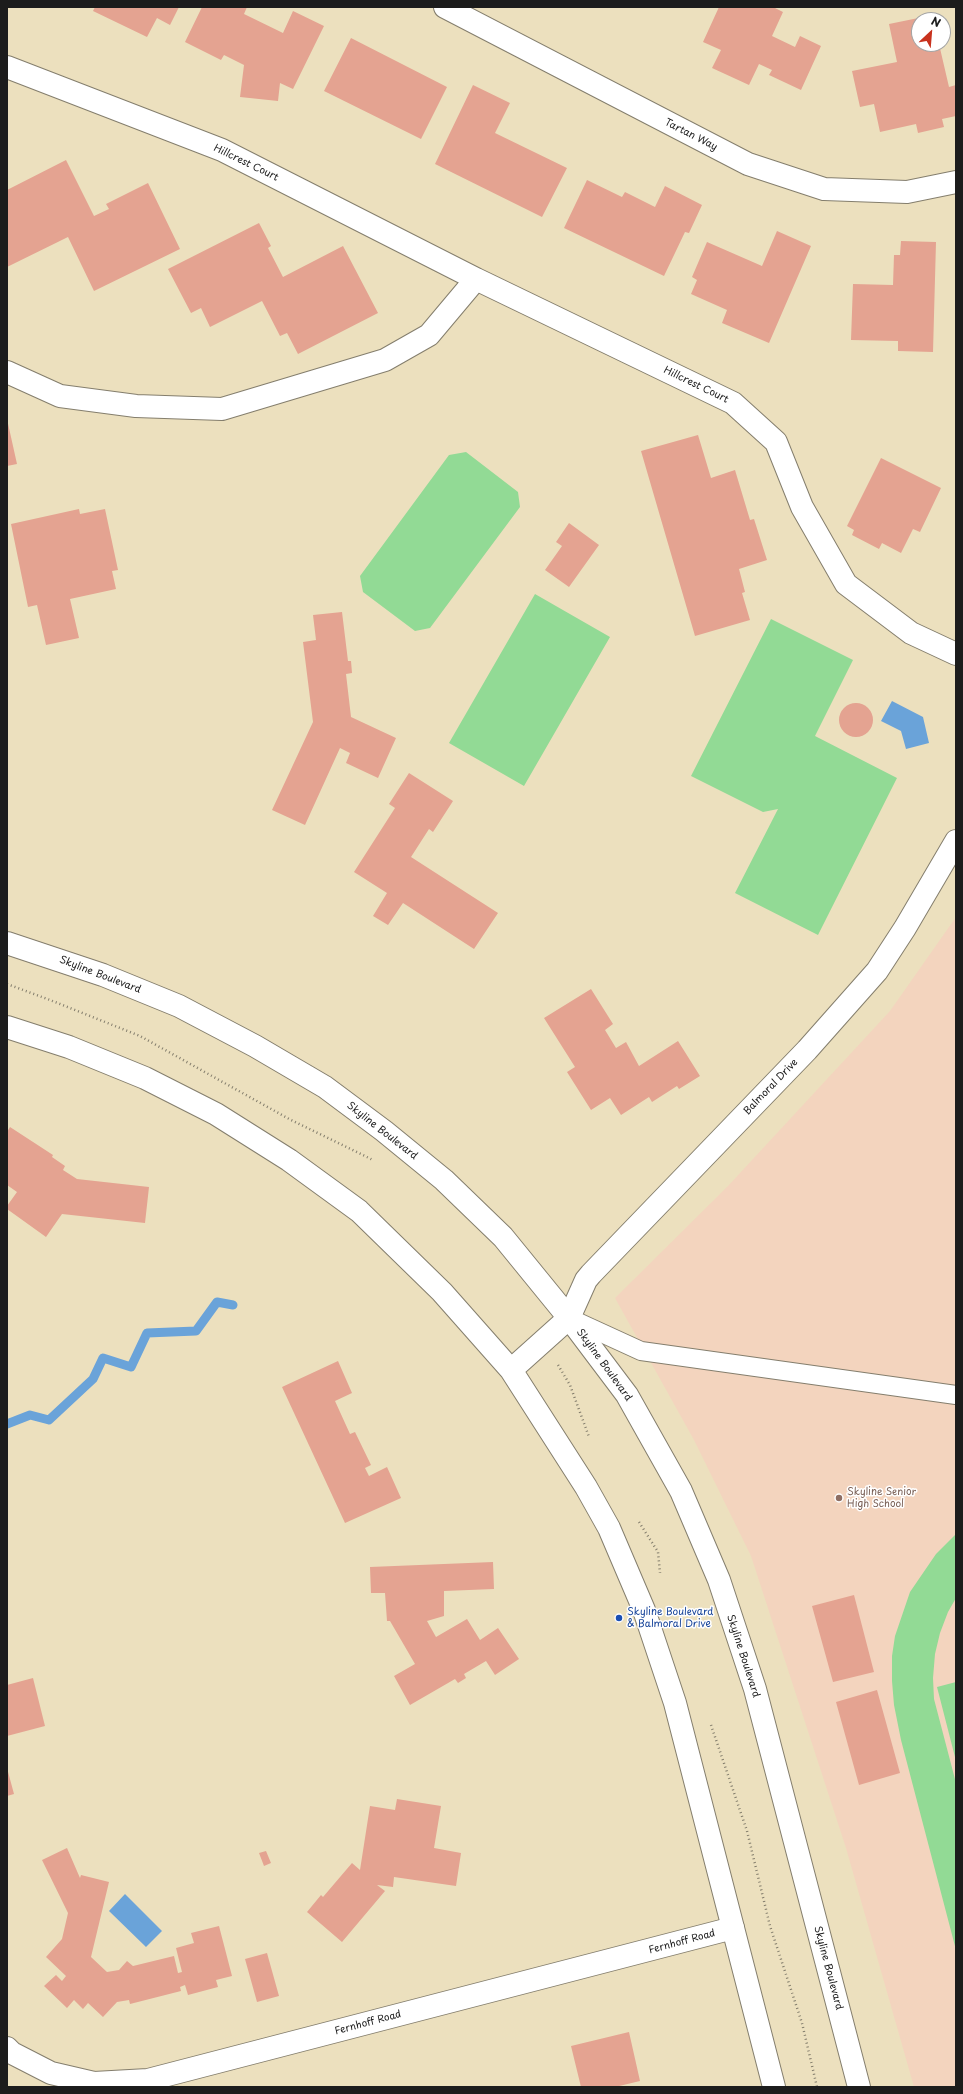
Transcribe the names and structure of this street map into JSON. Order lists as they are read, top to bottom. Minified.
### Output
{"streets":{"street":["Tartan Way","Hillcrest Court","Skyline Boulevard","Balmoral Drive","Fernhoff Road"]},"crossings":[["Skyline Boulevard","Balmoral Drive"]],"places":["Skyline Senior High School","Skyline Boulevard & Balmoral Drive"],"north":"top right"}
